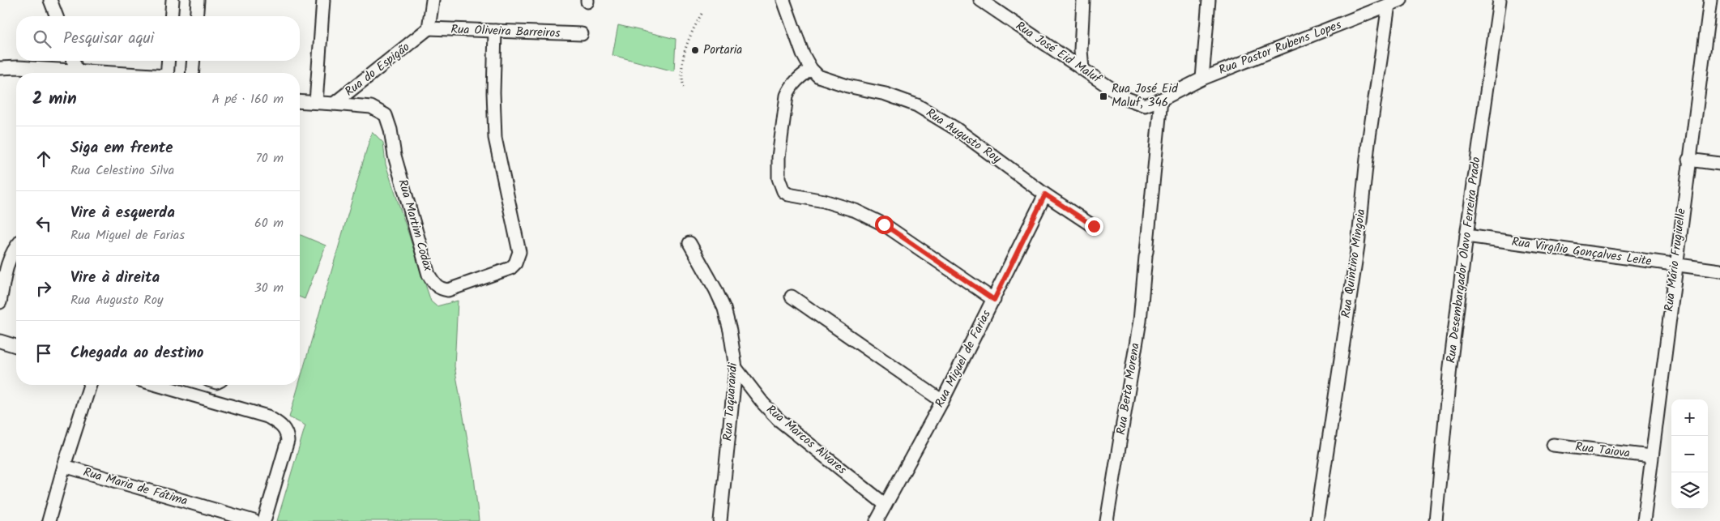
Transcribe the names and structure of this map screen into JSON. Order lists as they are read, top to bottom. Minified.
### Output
{"streets":{"street":["Rua Oliveira Barreiros","Rua Pastor Rubens Lopes","Rua José Eid Maluf","Rua do Espigão","Rua Augusto Roy","Rua Martim Codax","Rua Virgílio Gonçalves Leite","Rua Desembargador Olavo Ferreira Prado","Rua Mário Frugiuelle","Rua Quintino Mingoia","Rua Miguel de Farias","Rua Berta Morena","Rua Taquarandi","Rua Marcos Alvares","Rua Taiova","Rua Maria de Fátima"]},"crossings":[["Rua Oliveira Barreiros","Rua do Espigão"],["Rua Oliveira Barreiros","Rua Martim Codax"],["Rua Pastor Rubens Lopes","Rua José Eid Maluf"],["Rua Pastor Rubens Lopes","Rua Quintino Mingoia"],["Rua Pastor Rubens Lopes","Rua Berta Morena"],["Rua José Eid Maluf","Rua Berta Morena"],["Rua do Espigão","Rua Martim Codax"],["Rua Augusto Roy","Rua Miguel de Farias"],["Rua Virgílio Gonçalves Leite","Rua Desembargador Olavo Ferreira Prado"],["Rua Virgílio Gonçalves Leite","Rua Mário Frugiuelle"],["Rua Mário Frugiuelle","Rua Taiova"],["Rua Miguel de Farias","Rua Marcos Alvares"],["Rua Taquarandi","Rua Marcos Alvares"]],"places":{"other":["Portaria"],"transit":["Rua José Eid Maluf, 346"]},"page":{"search":"Pesquisar aqui","heading":["2 min","A pé · 160 m"],"list":[["Siga em frente","Rua Celestino Silva","70 m"],["Vire à esquerda","Rua Miguel de Farias","60 m"],["Vire à direita","Rua Augusto Roy","30 m"],"Chegada ao destino"],"map_buttons":["+","−"]}}
